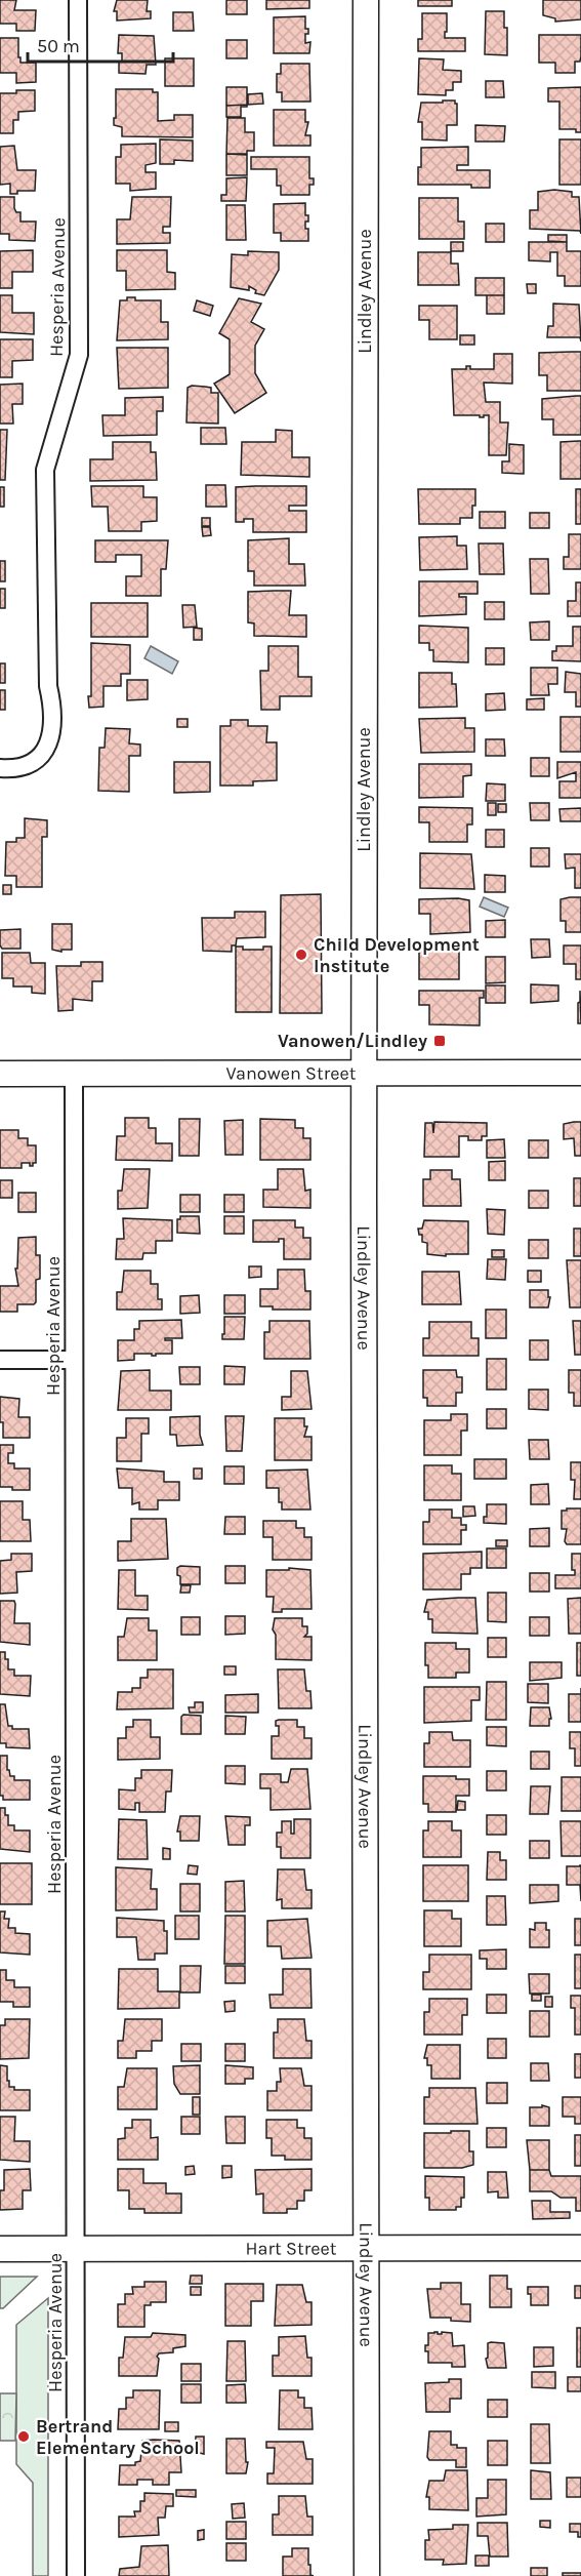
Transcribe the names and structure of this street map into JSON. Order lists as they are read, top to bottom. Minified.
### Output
{"streets":{"main road":["Lindley Avenue","Vanowen Street","Hart Street"],"street":["Hesperia Avenue"]},"crossings":[["Hesperia Avenue","Vanowen Street"],["Hesperia Avenue","Hart Street"],["Lindley Avenue","Vanowen Street"],["Lindley Avenue","Hart Street"]],"places":{"other":["Child Development Institute","Bertrand Elementary School"],"transit":["Vanowen/Lindley"]},"scale_bar":"50 m"}
